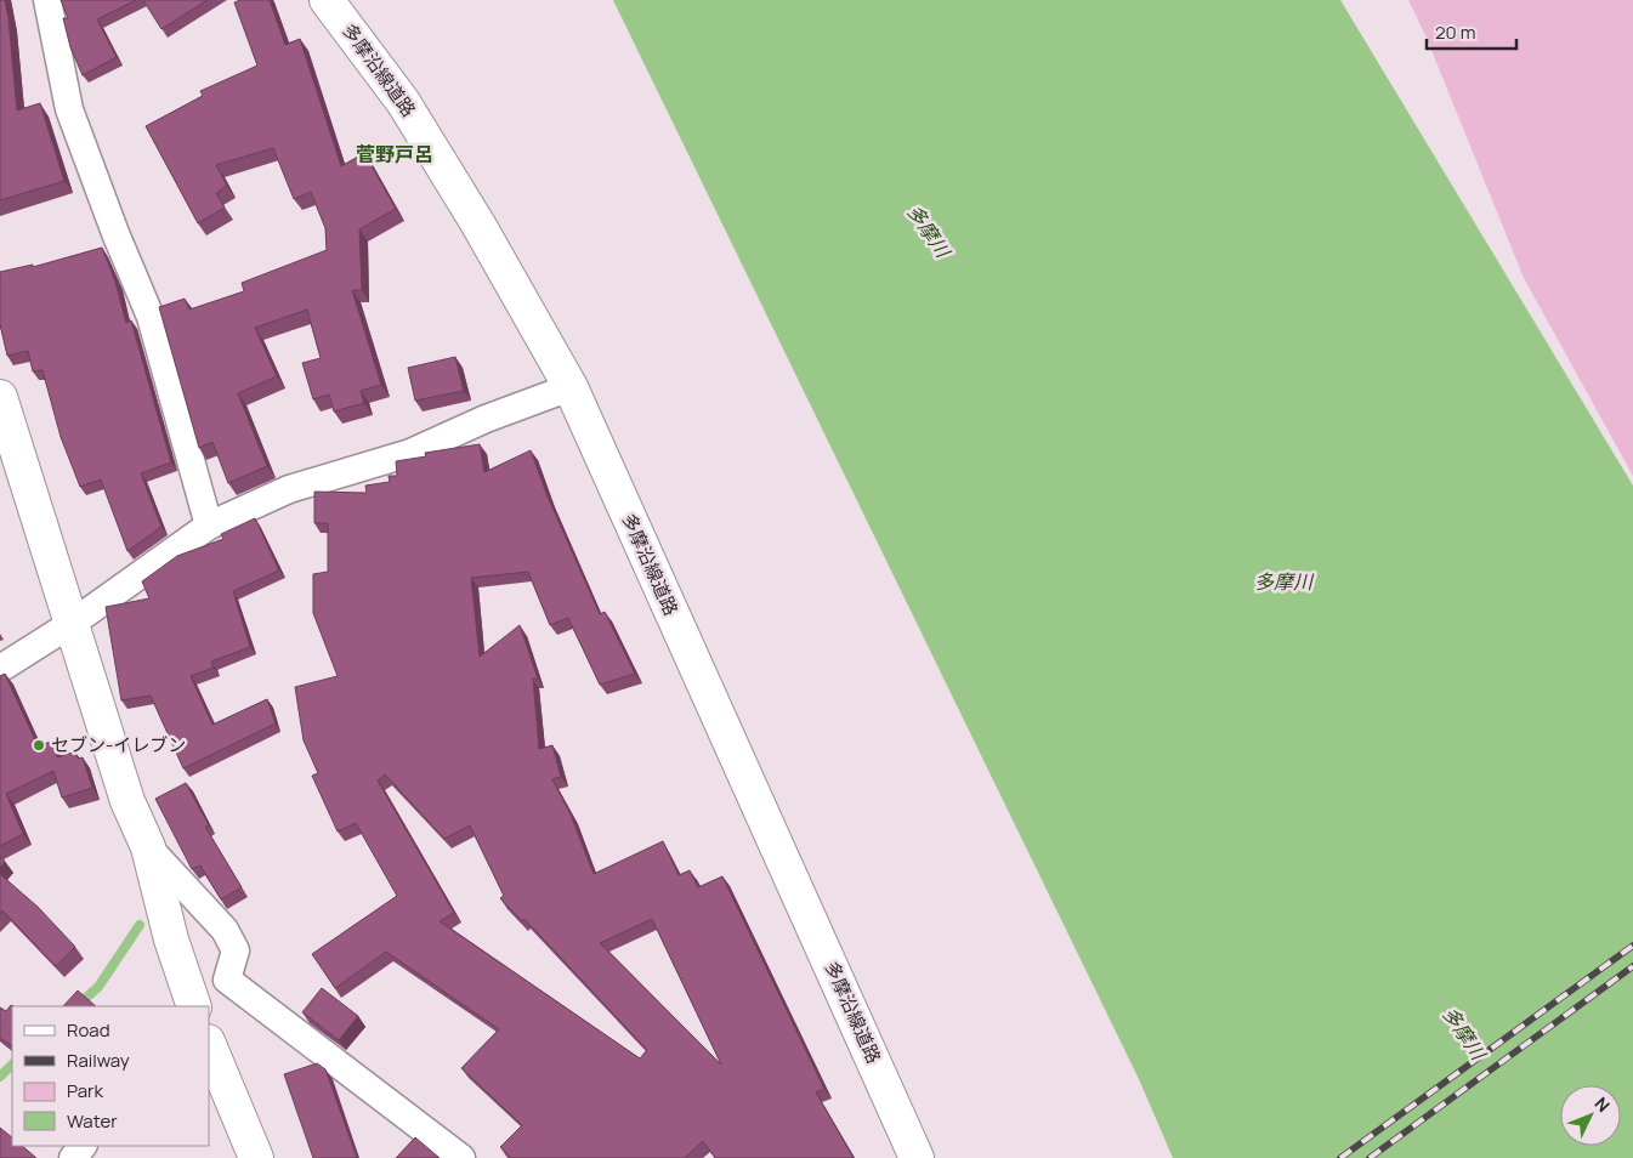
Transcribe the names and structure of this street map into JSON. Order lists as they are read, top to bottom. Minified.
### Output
{"streets":{"street":["多摩沿線道路"]},"districts":["菅野戸呂"],"water":["多摩川"],"places":["セブン-イレブン"],"legend":["Road","Railway","Park","Water"],"scale_bar":"20 m","north":"top right"}
